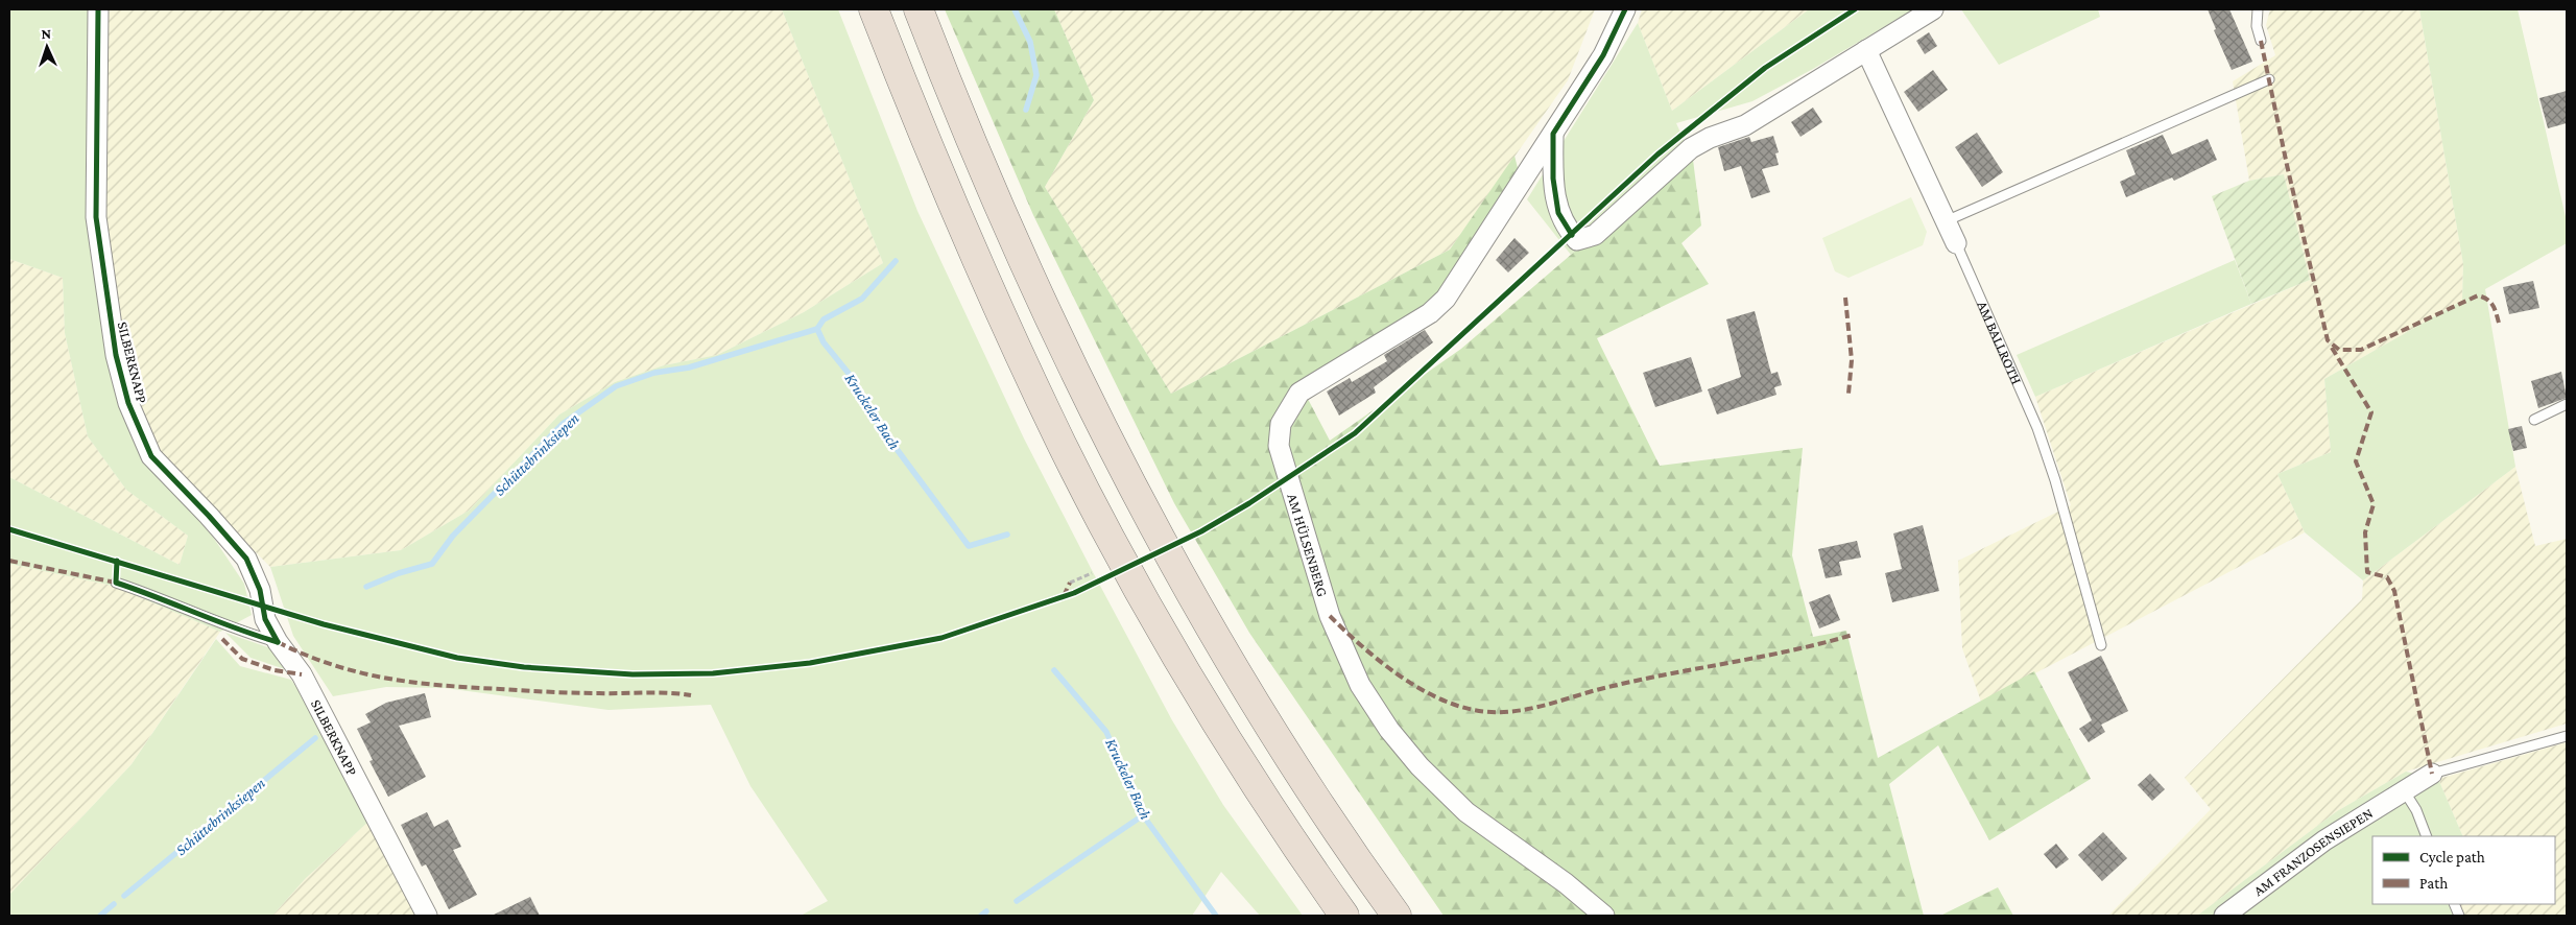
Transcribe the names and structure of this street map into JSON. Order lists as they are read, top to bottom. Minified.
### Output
{"streets":{"street":["AM BALLROTH","SILBERKNAPP","AM HÜLSENBERG","AM FRANZOSENSIEPEN"]},"water":["Kruckeler Bach","Schüttebrinksiepen"],"legend":["Cycle path","Path"],"north":"top"}
